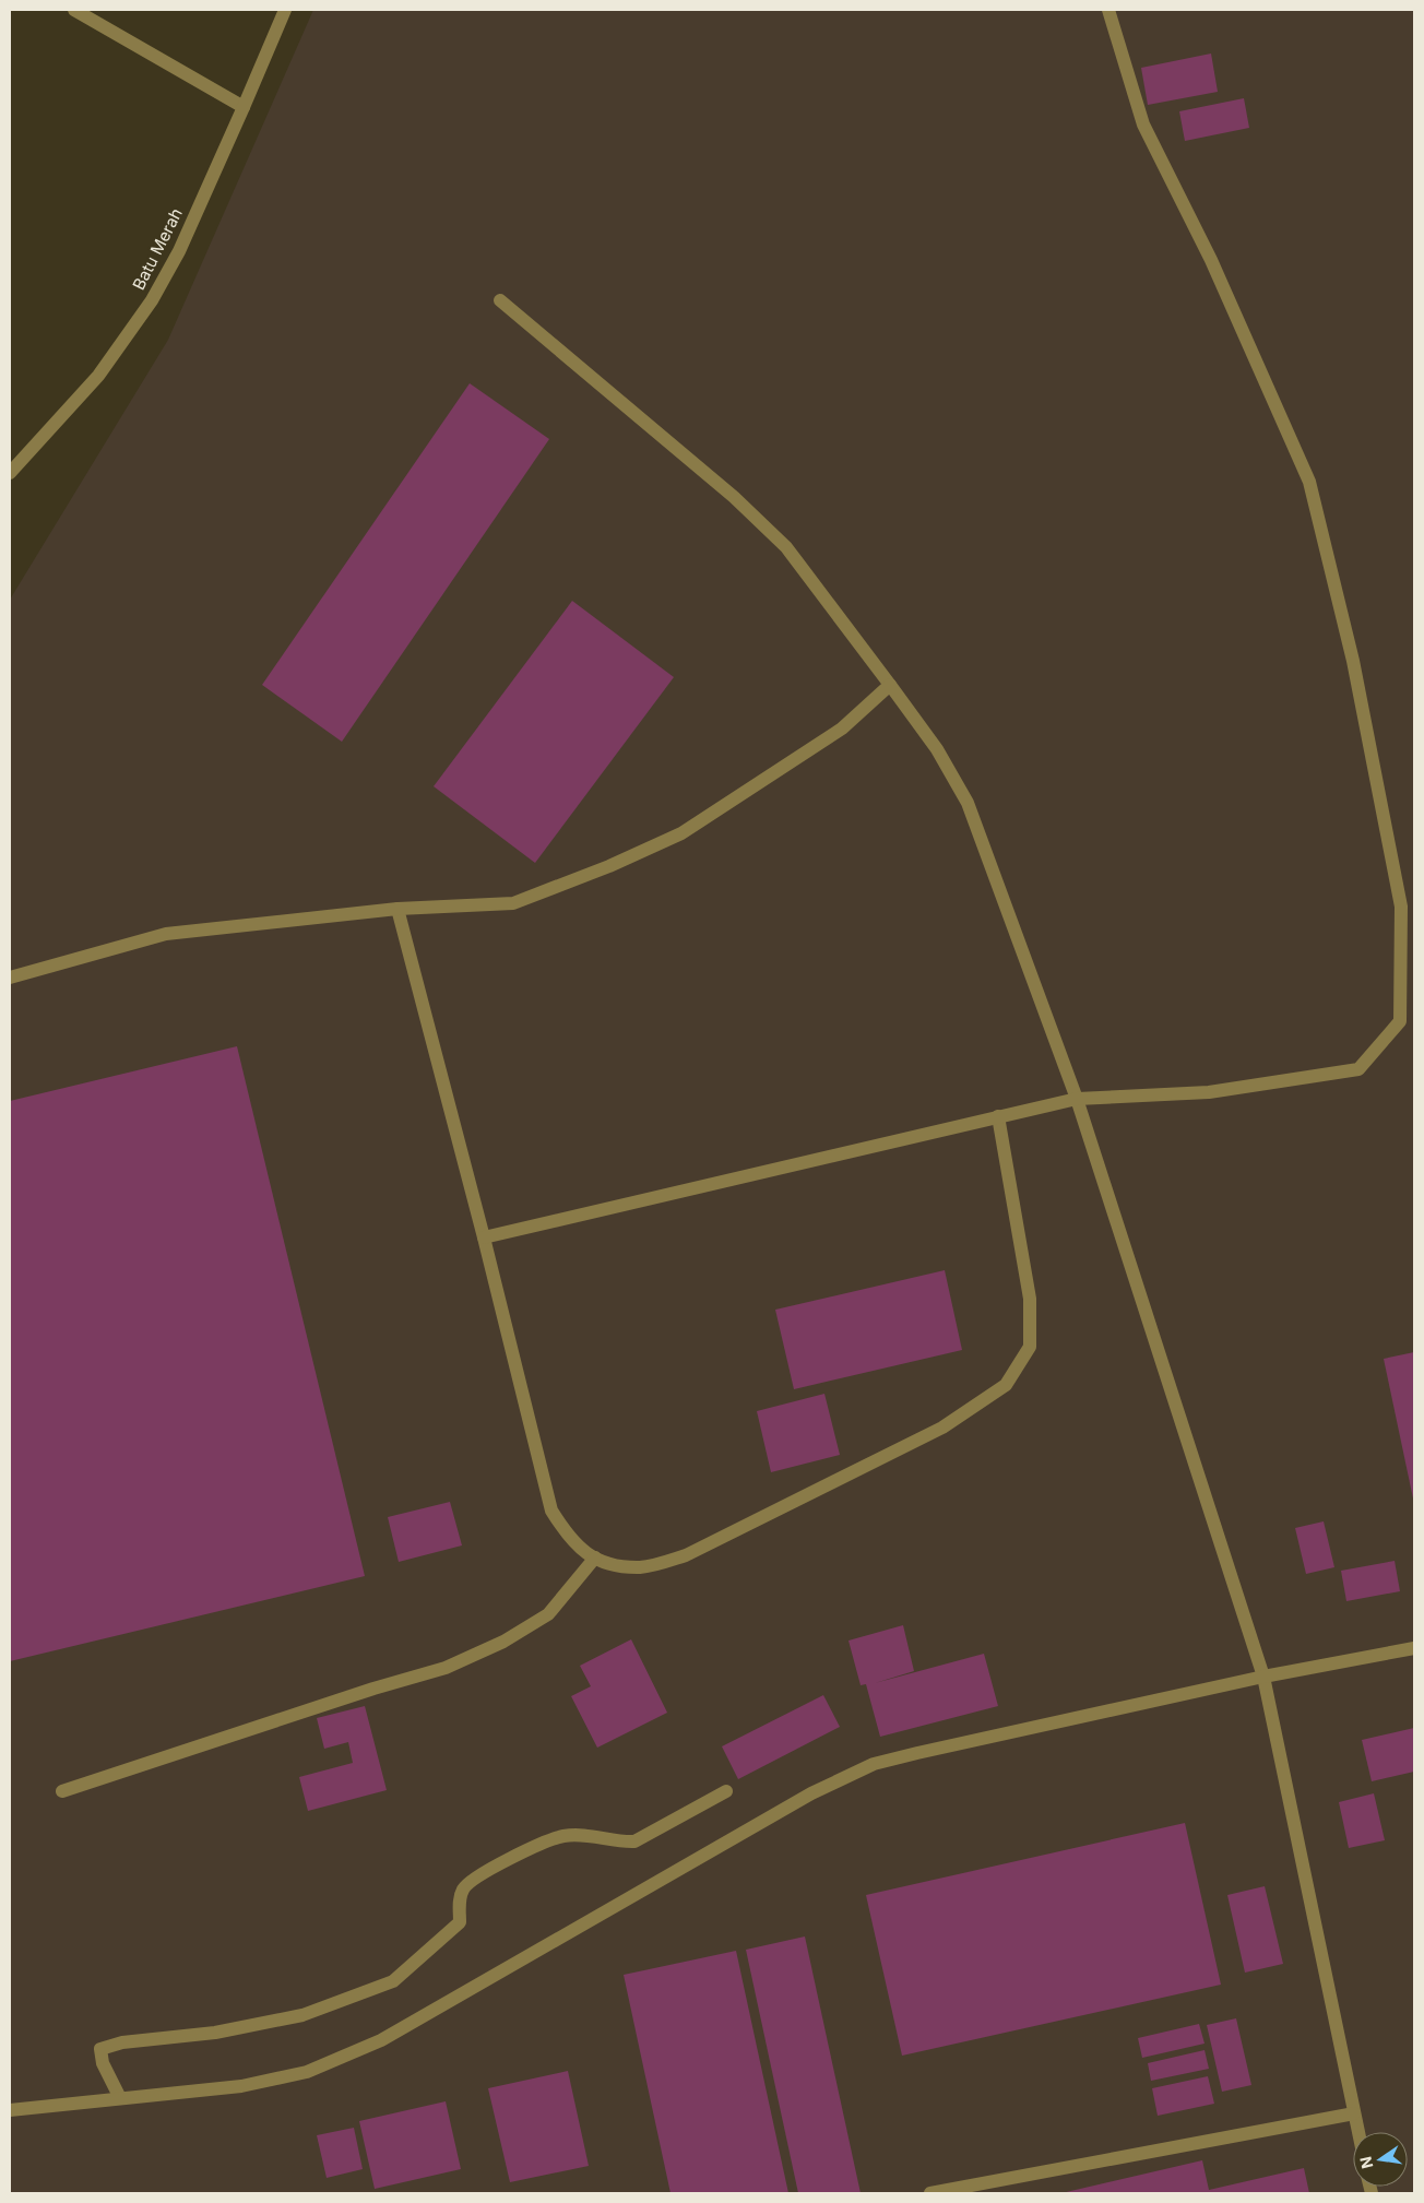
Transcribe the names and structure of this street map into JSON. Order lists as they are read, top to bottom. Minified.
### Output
{"streets":{"street":["Batu Merah"]},"north":"left"}
